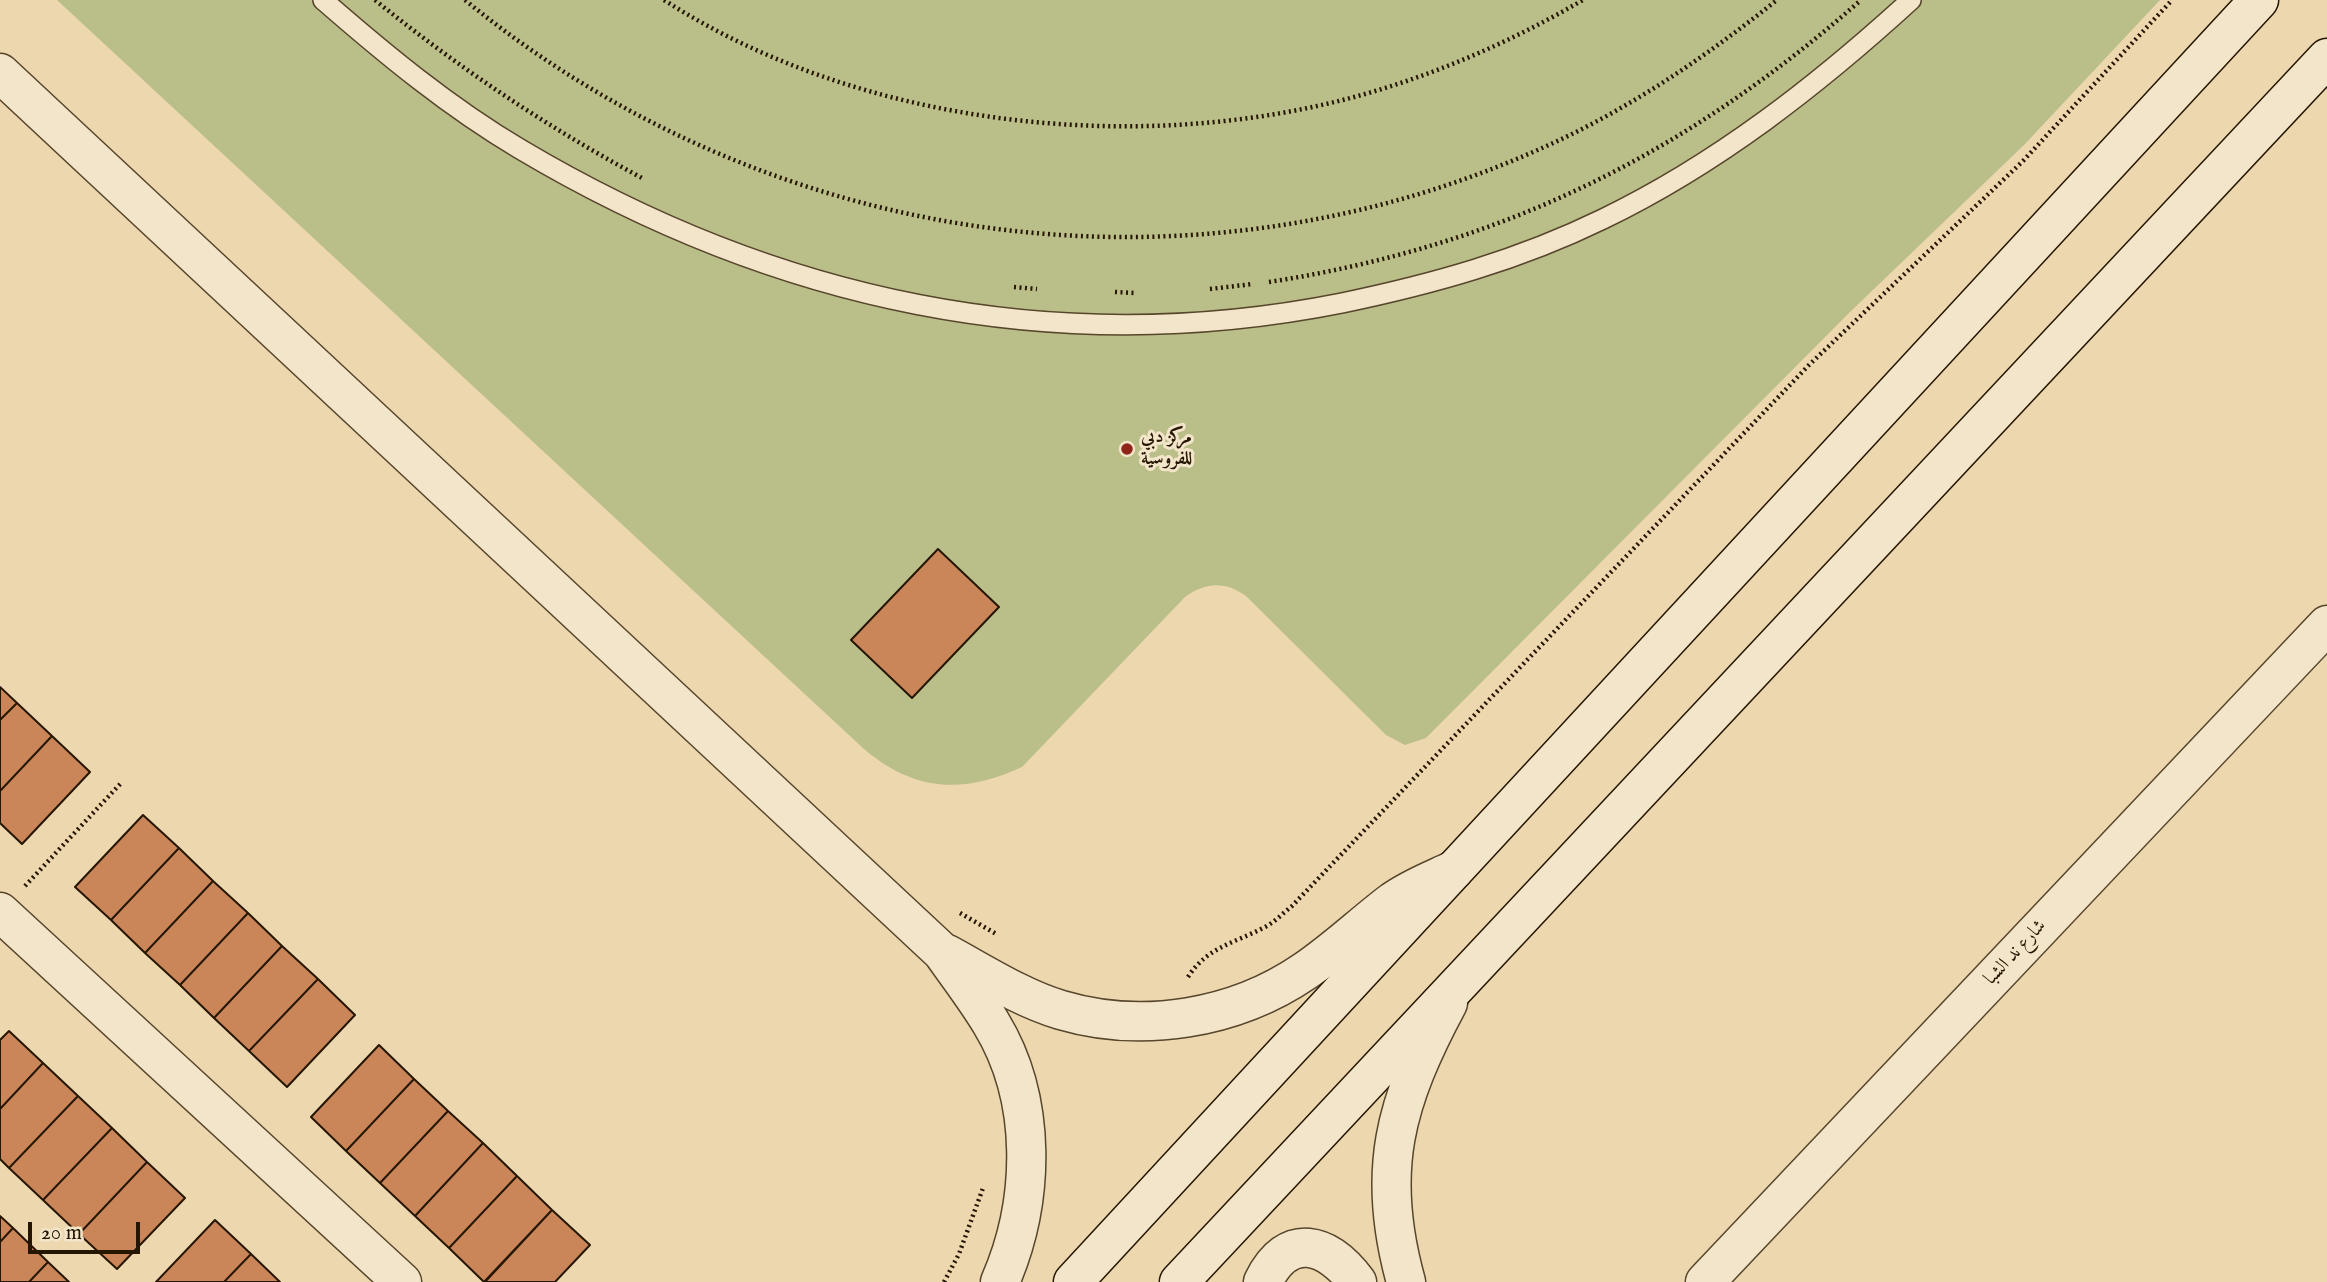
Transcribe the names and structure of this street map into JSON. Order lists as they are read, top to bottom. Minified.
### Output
{"streets":{"street":["شارع ند الشبا"]},"places":["مركز دبي للفروسية"],"scale_bar":"20 m"}
